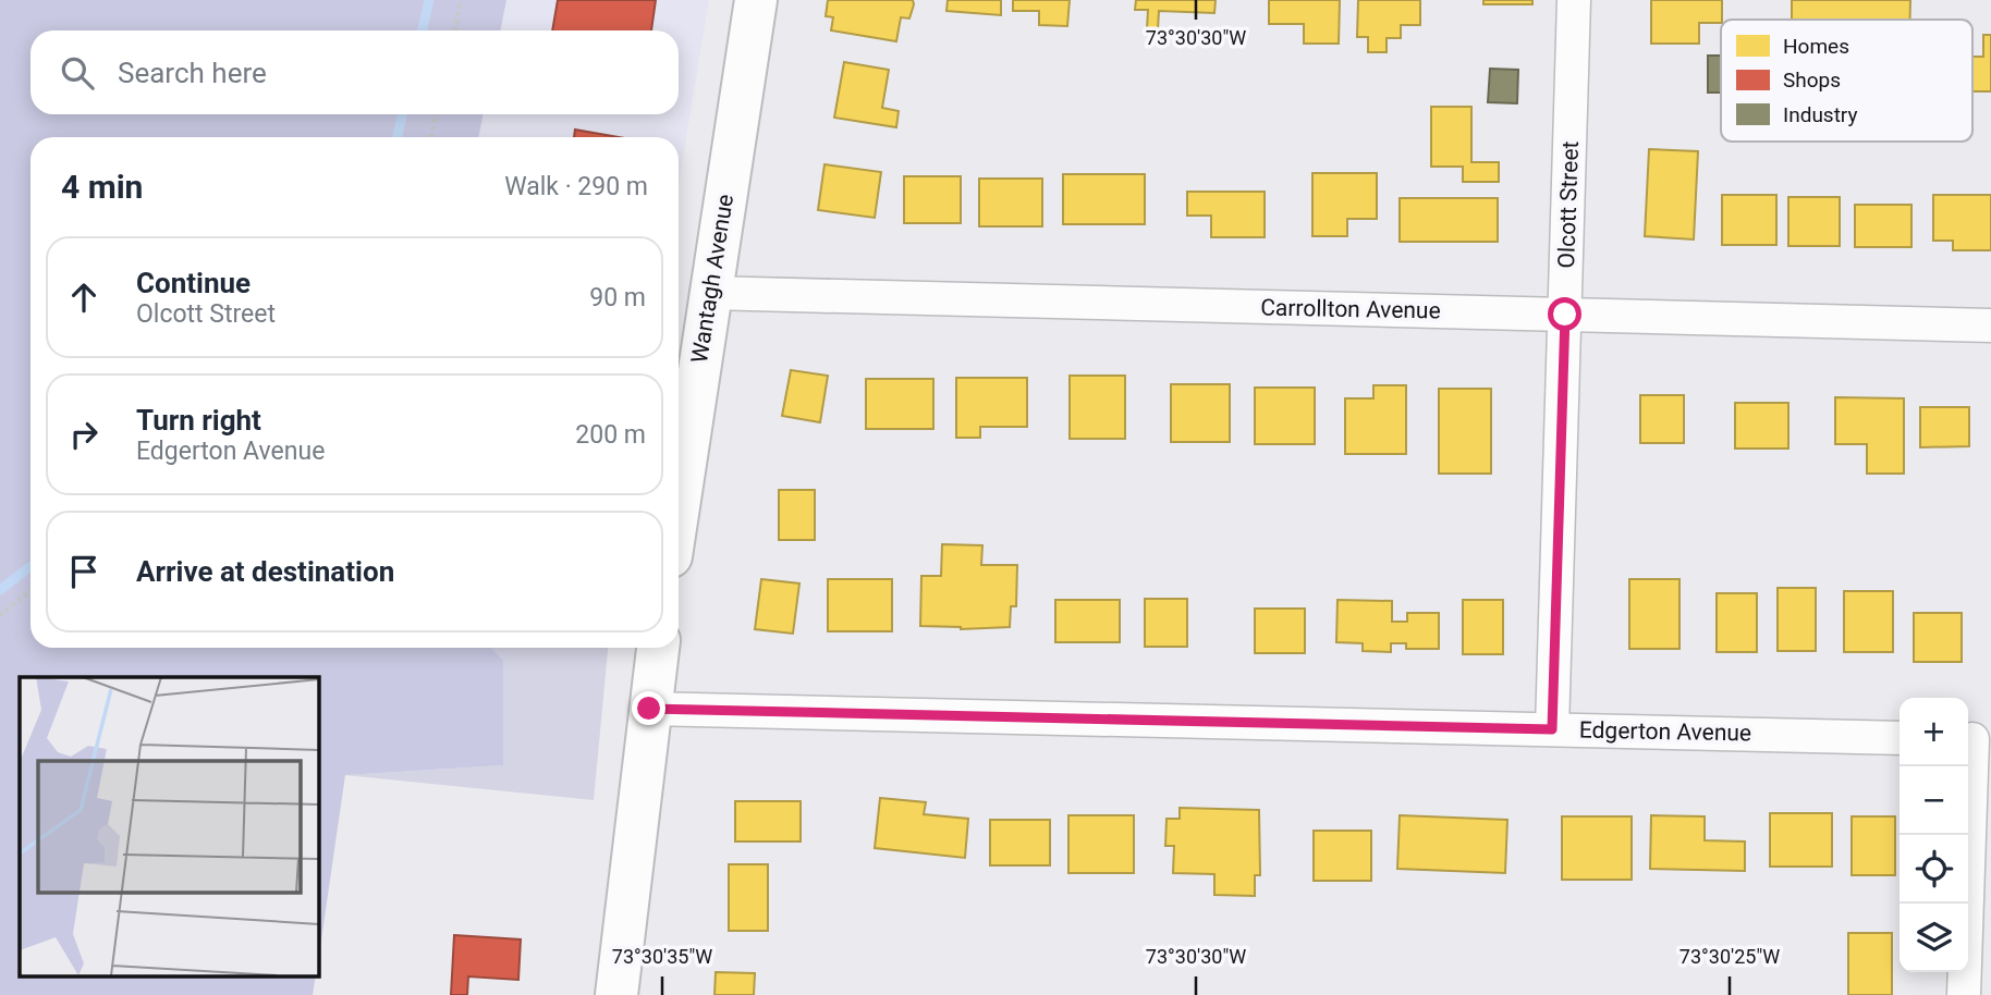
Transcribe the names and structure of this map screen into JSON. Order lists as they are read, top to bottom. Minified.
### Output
{"streets":{"main road":["Wantagh Avenue"],"street":["Olcott Street","Carrollton Avenue","Edgerton Avenue"]},"crossings":[["Olcott Street","Carrollton Avenue"],["Olcott Street","Edgerton Avenue"],["Wantagh Avenue","Carrollton Avenue"]],"legend":["Homes","Shops","Industry"],"page":{"search":"Search here","heading":["4 min","Walk · 290 m"],"list":[["Continue","Olcott Street","90 m"],["Turn right","Edgerton Avenue","200 m"],"Arrive at destination"],"map_buttons":["+","−"]},"coordinates":["73°30'30\"W","73°30'35\"W","73°30'25\"W"]}
